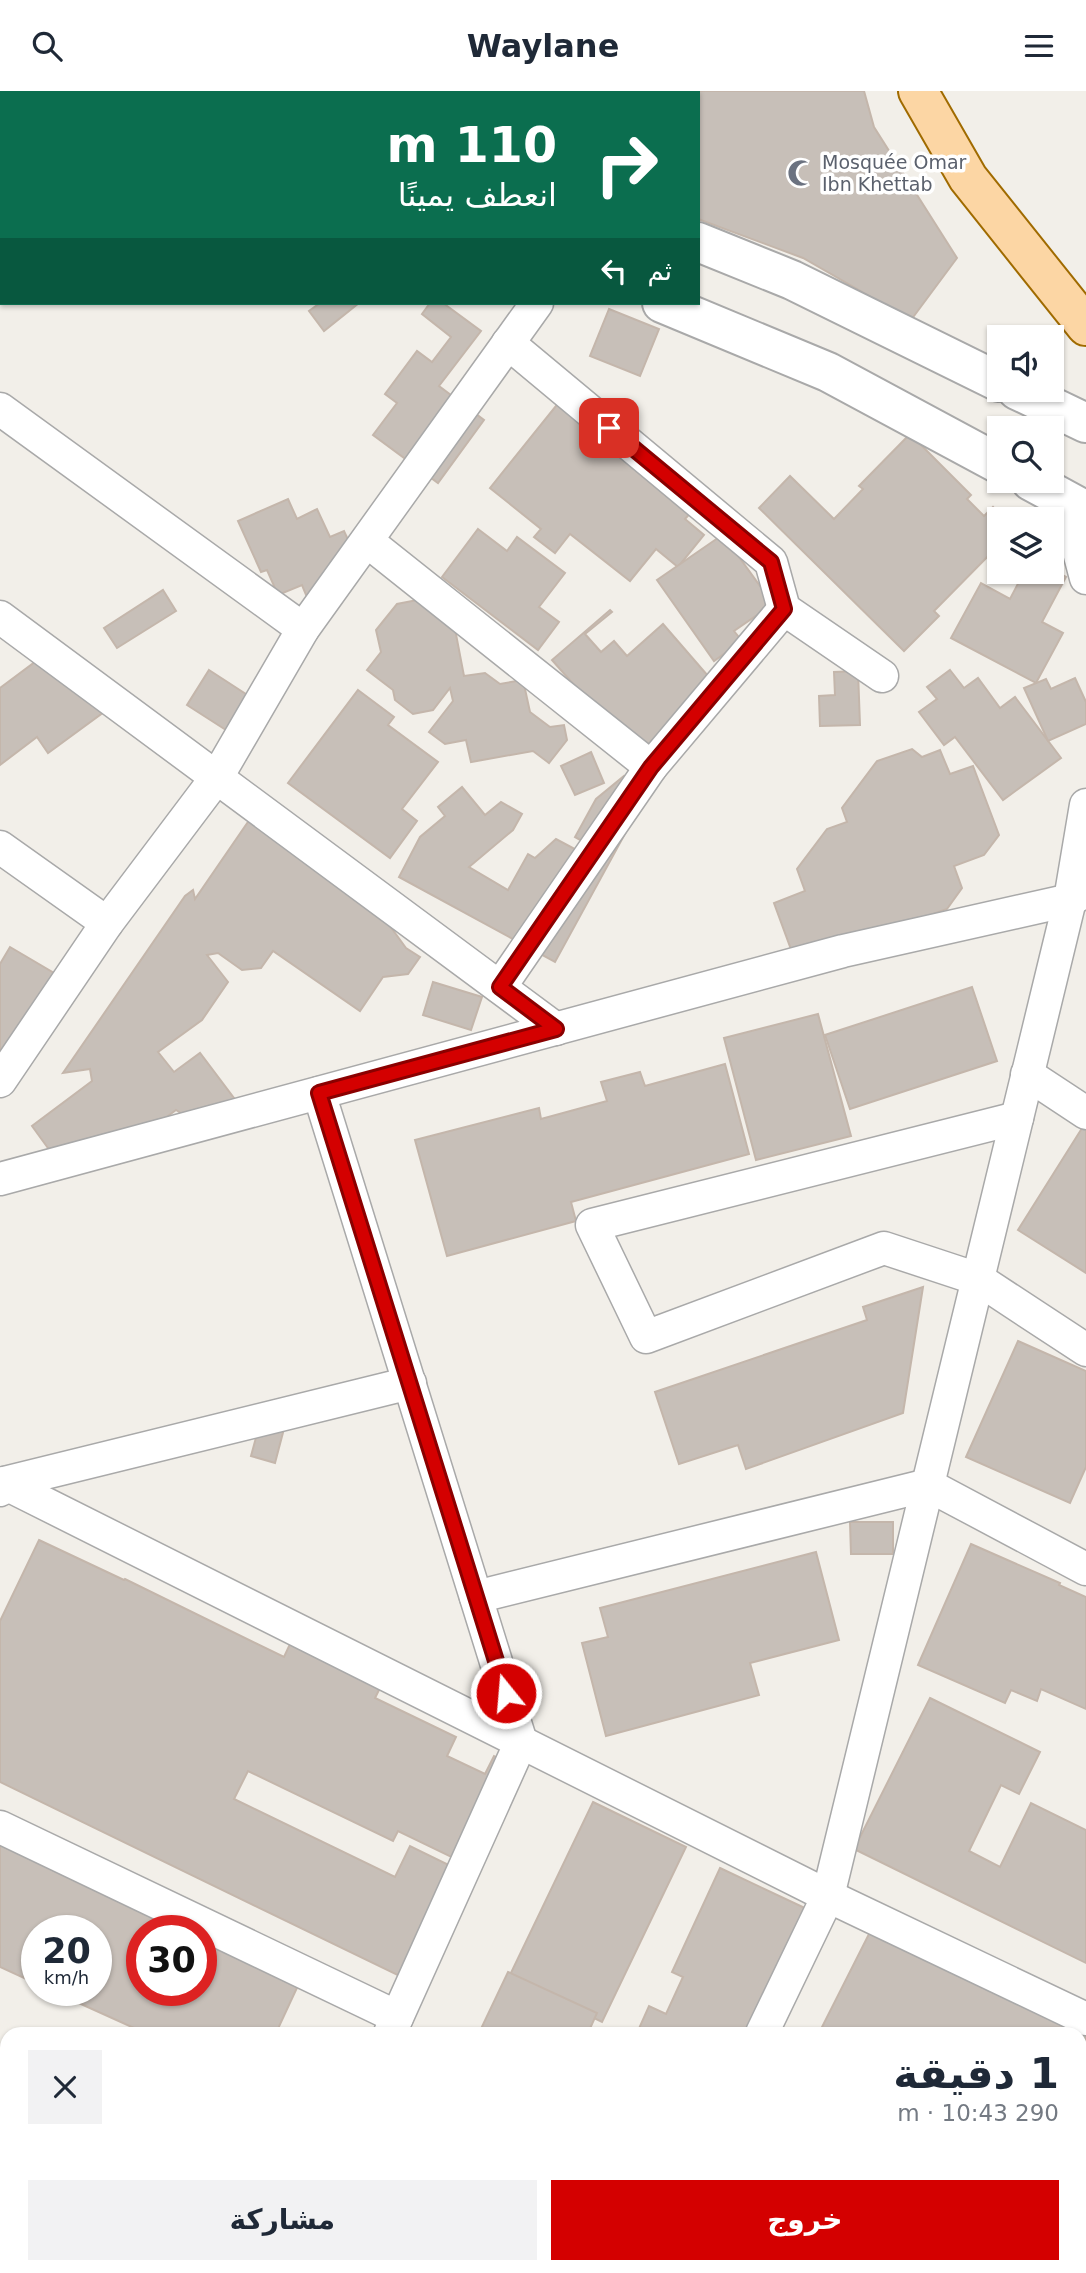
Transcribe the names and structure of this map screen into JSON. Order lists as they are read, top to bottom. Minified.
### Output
{"places":{"mosque":["Mosquée Omar Ibn Khettab"]},"page":{"header":"Waylane","turn":["110 m","انعطف يمينًا"],"then":"ثم","speed":"20 km/h","limit":"30","heading":["1 دقيقة","290 m · 10:43"],"buttons":["خروج","مشاركة"]}}
